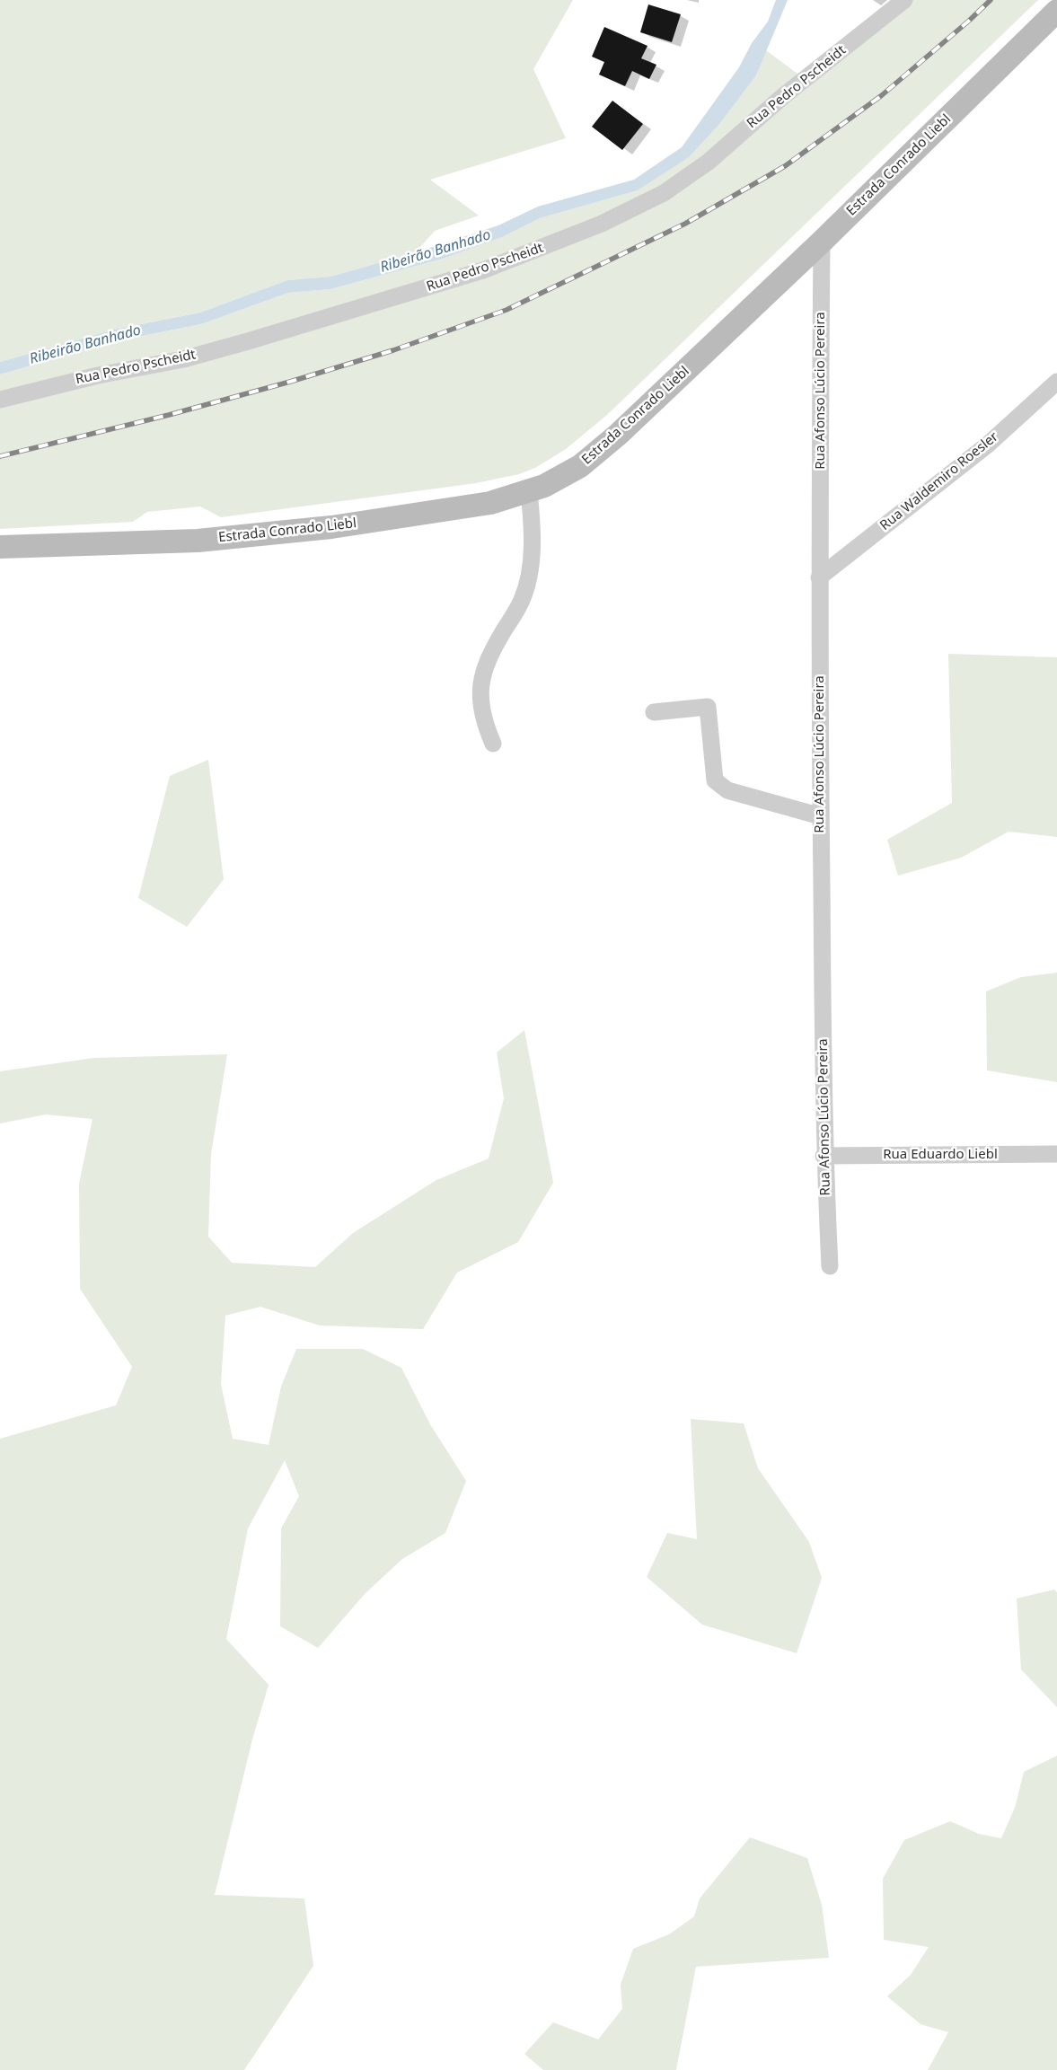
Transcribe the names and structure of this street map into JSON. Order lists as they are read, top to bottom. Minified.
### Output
{"streets":{"main road":["Estrada Conrado Liebl"],"street":["Rua Pedro Pscheidt","Rua Afonso Lúcio Pereira","Rua Waldemiro Roesler","Rua Eduardo Liebl"]},"crossings":[["Estrada Conrado Liebl","Rua Afonso Lúcio Pereira"],["Rua Afonso Lúcio Pereira","Rua Waldemiro Roesler"],["Rua Afonso Lúcio Pereira","Rua Eduardo Liebl"]],"water":["Ribeirão Banhado"]}
